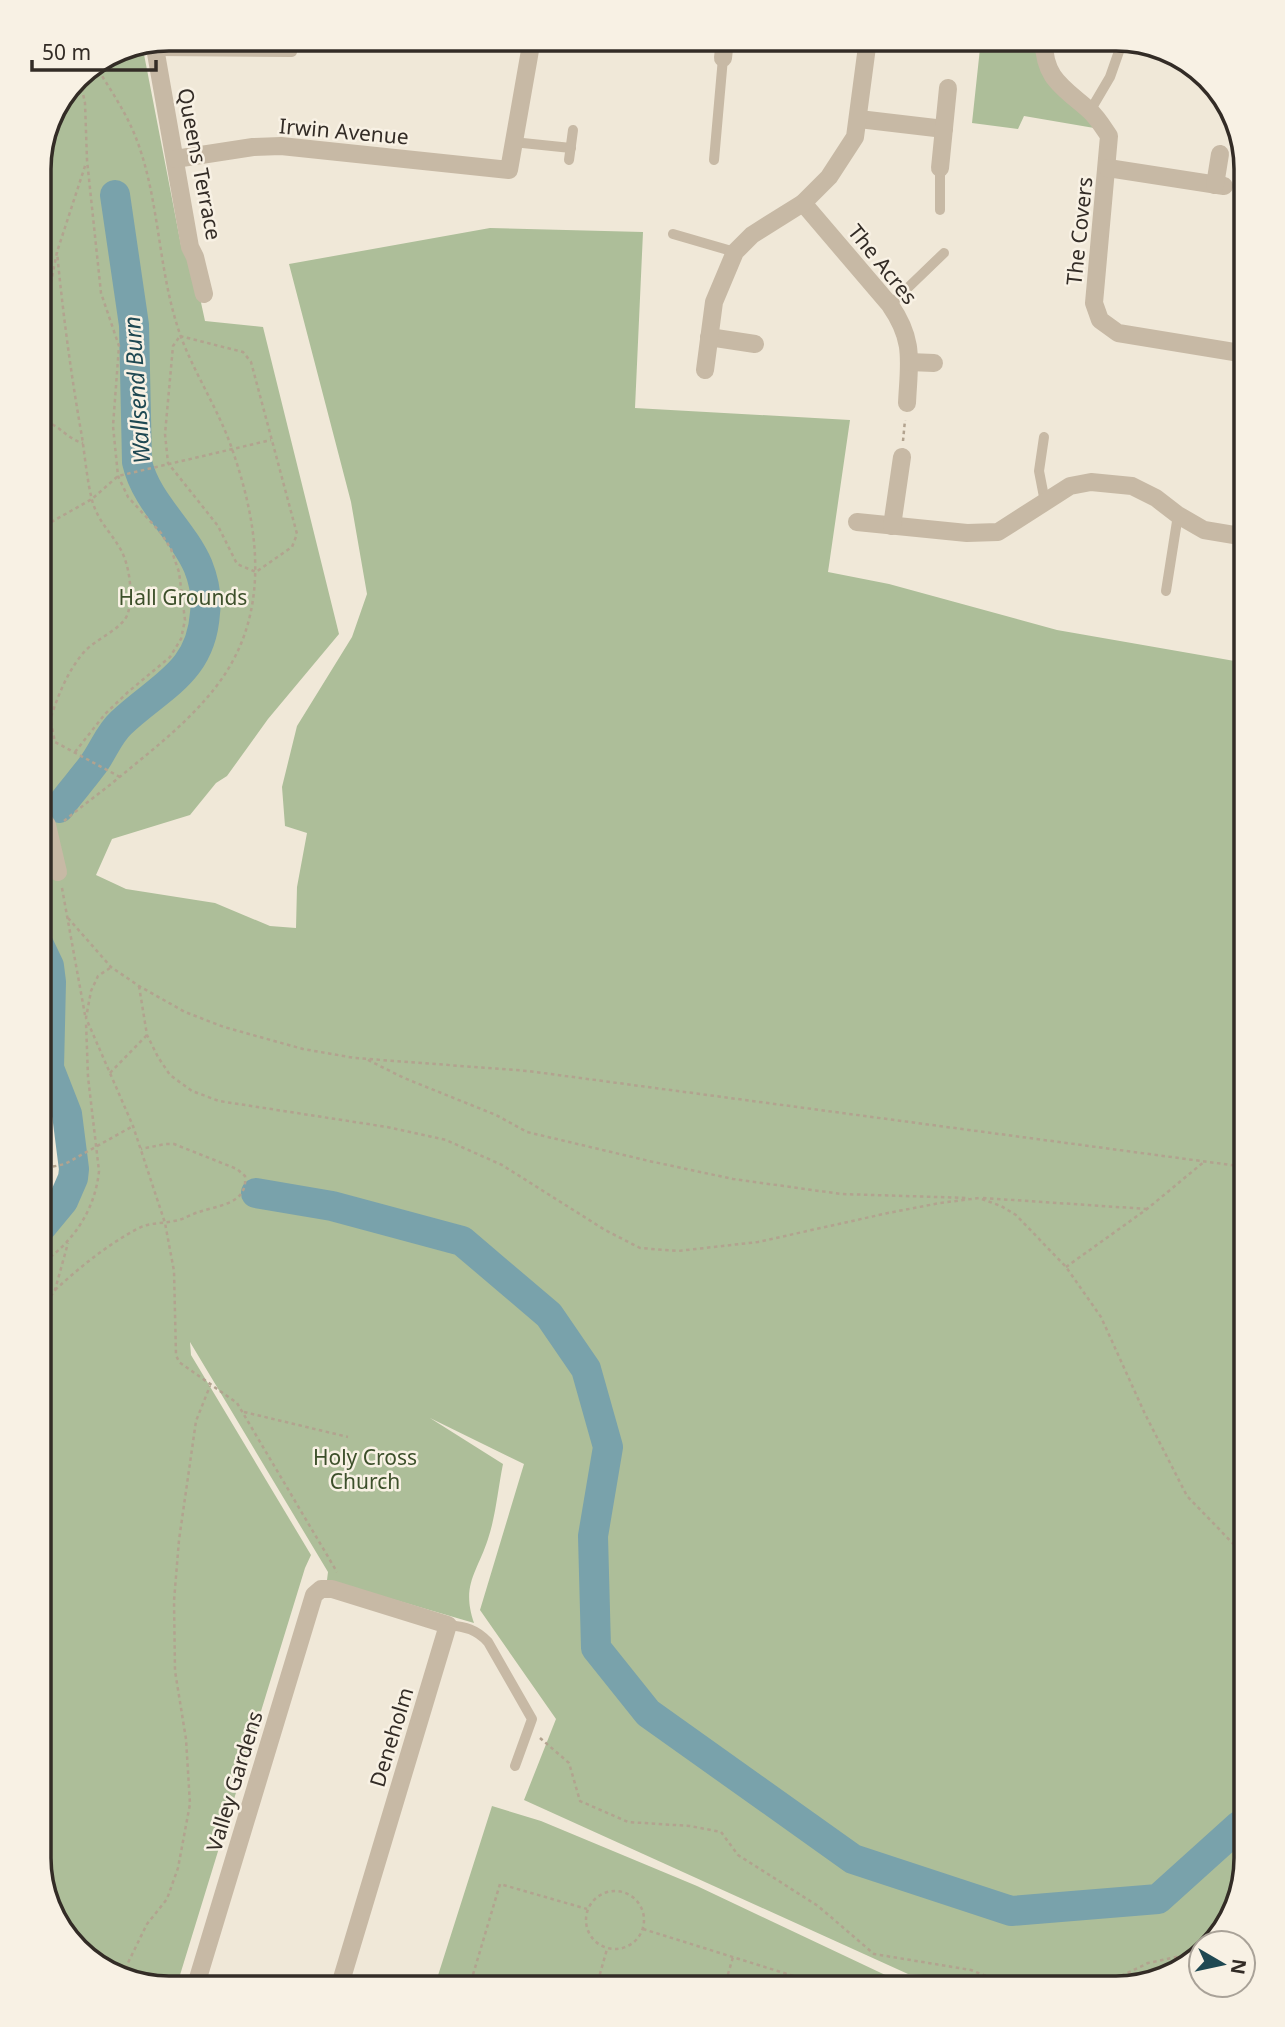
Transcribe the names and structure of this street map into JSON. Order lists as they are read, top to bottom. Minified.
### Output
{"streets":{"street":["Irwin Avenue","Queens Terrace","The Covers","The Acres","Deneholm","Valley Gardens"]},"crossings":[["Irwin Avenue","Queens Terrace"]],"water":["Wallsend Burn"],"parks":["Hall Grounds","Holy Cross Church"],"scale_bar":"50 m","north":"right"}
